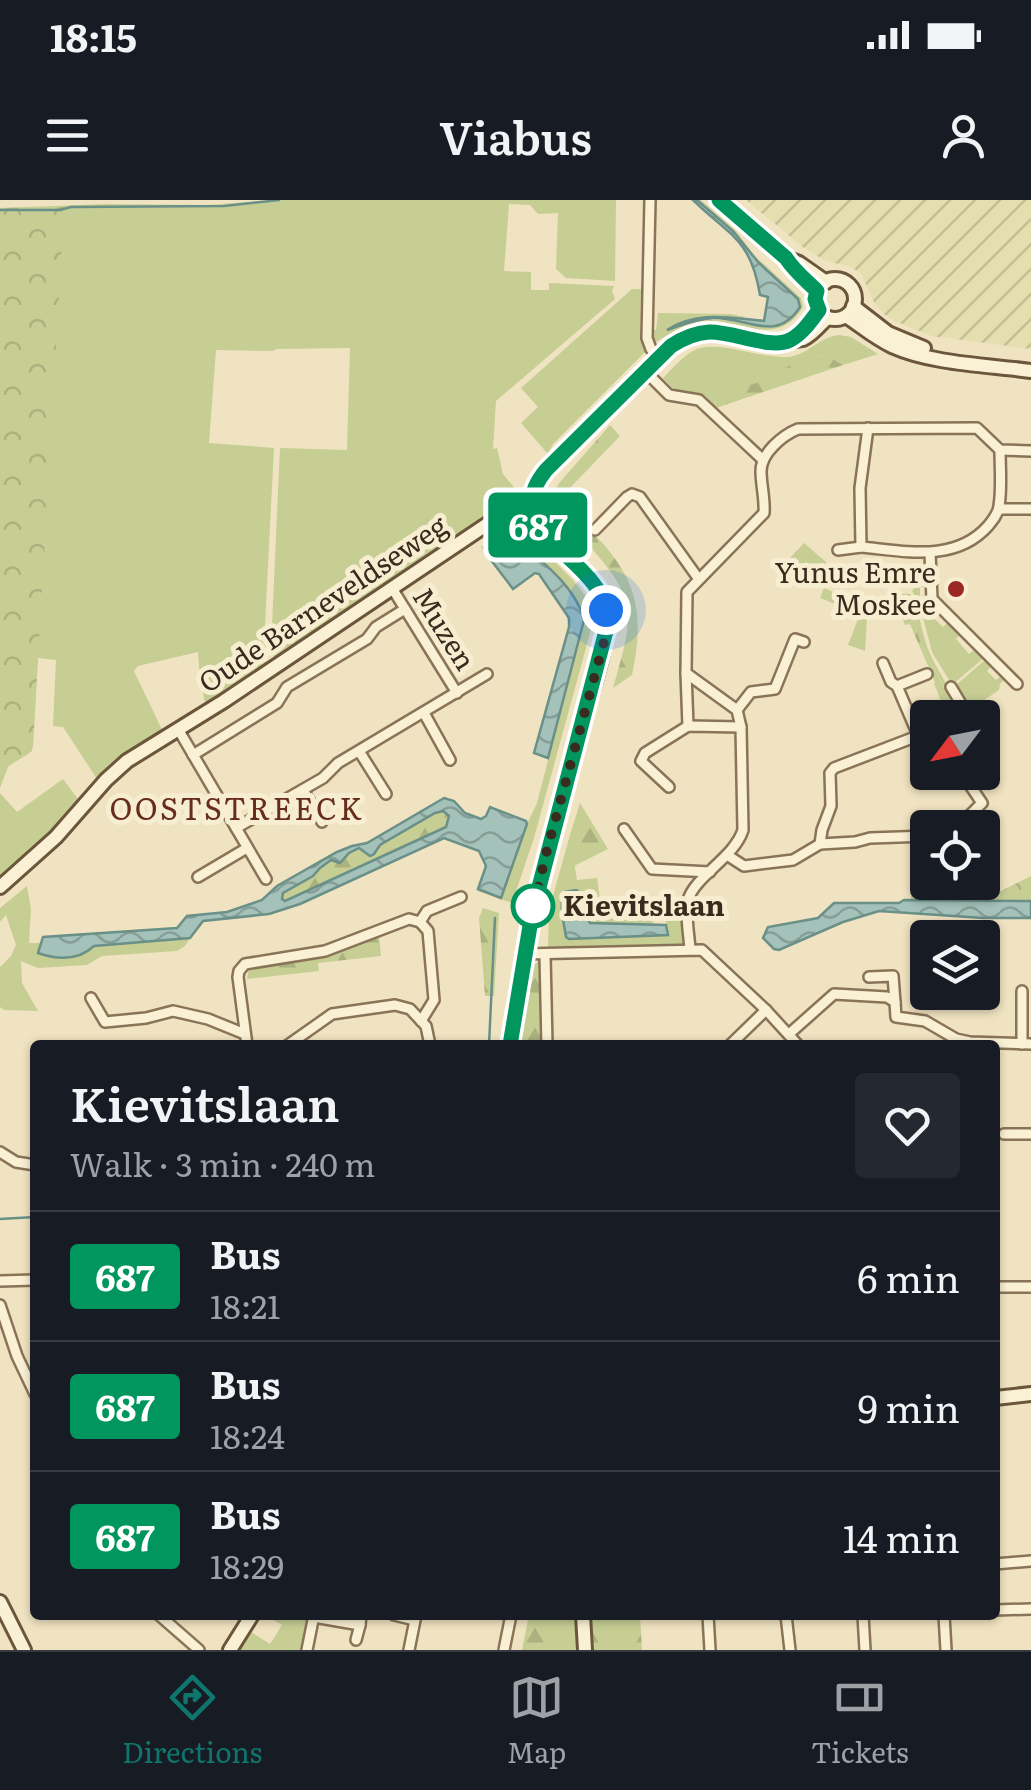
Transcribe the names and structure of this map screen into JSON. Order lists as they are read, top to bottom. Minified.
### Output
{"streets":{"street":["Oude Barneveldseweg","Muzen"]},"crossings":[["Oude Barneveldseweg","Muzen"]],"districts":["OOSTSTREECK"],"places":["Yunus Emre Moskee","Kievitslaan"],"lines":["bus line 687"],"north":"bottom left","page":{"status":"18:15","header":"Viabus","on_map":"687","heading":["Kievitslaan","Walk · 3 min · 240 m"],"list":[{"mark":"687","name":"Bus","note":"18:21","value":"6 min"},{"mark":"687","name":"Bus","note":"18:24","value":"9 min"},{"mark":"687","name":"Bus","note":"18:29","value":"14 min"}],"tabs":["Directions","Map","Tickets"]}}
